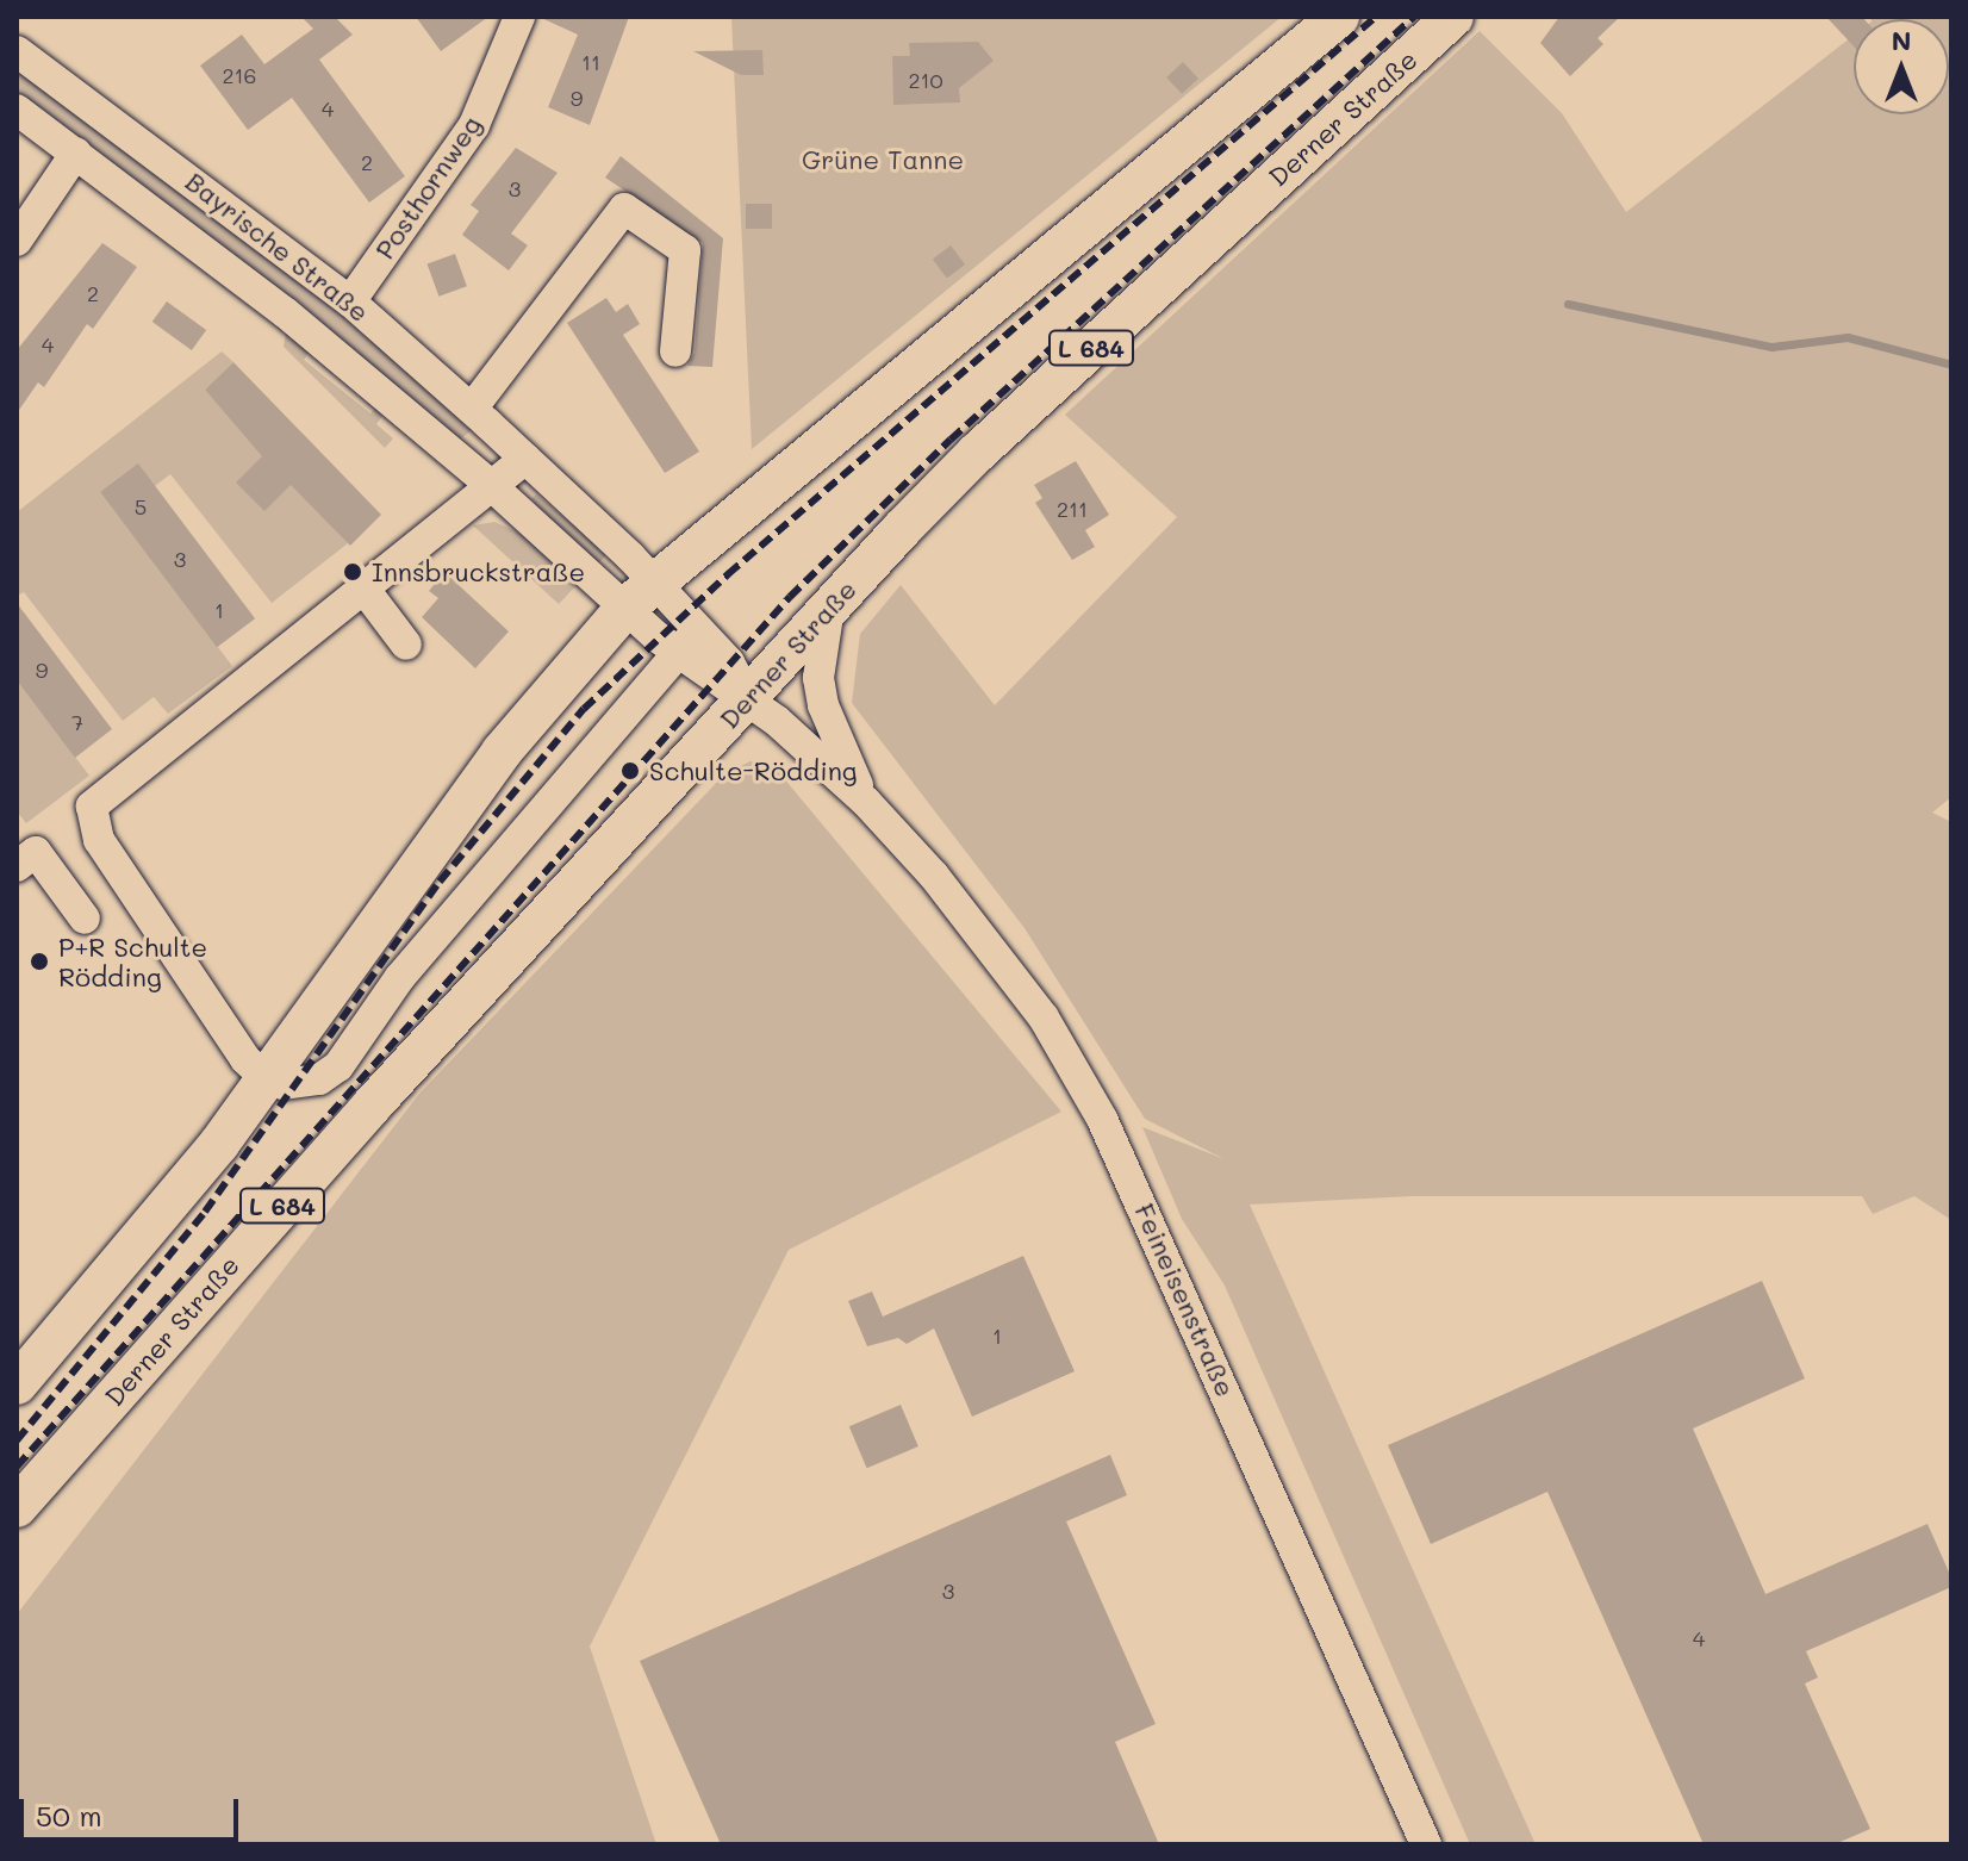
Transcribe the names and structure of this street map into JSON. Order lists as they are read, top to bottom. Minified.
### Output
{"streets":{"main road":["Derner Straße","L 684"],"street":["Posthornweg","Bayrische Straße","Feineisenstraße"]},"crossings":[["Derner Straße","Bayrische Straße"],["Derner Straße","Feineisenstraße"],["Posthornweg","Bayrische Straße"],["Bayrische Straße","Feineisenstraße"]],"parks":["Grüne Tanne"],"places":["Innsbruckstraße","Schulte-Rödding","P+R Schulte Rödding"],"house_numbers":["11","216","210","9","4","2","3","2","4","5","211","3","1","9","7","1","3","4"],"scale_bar":"50 m","north":"top"}
